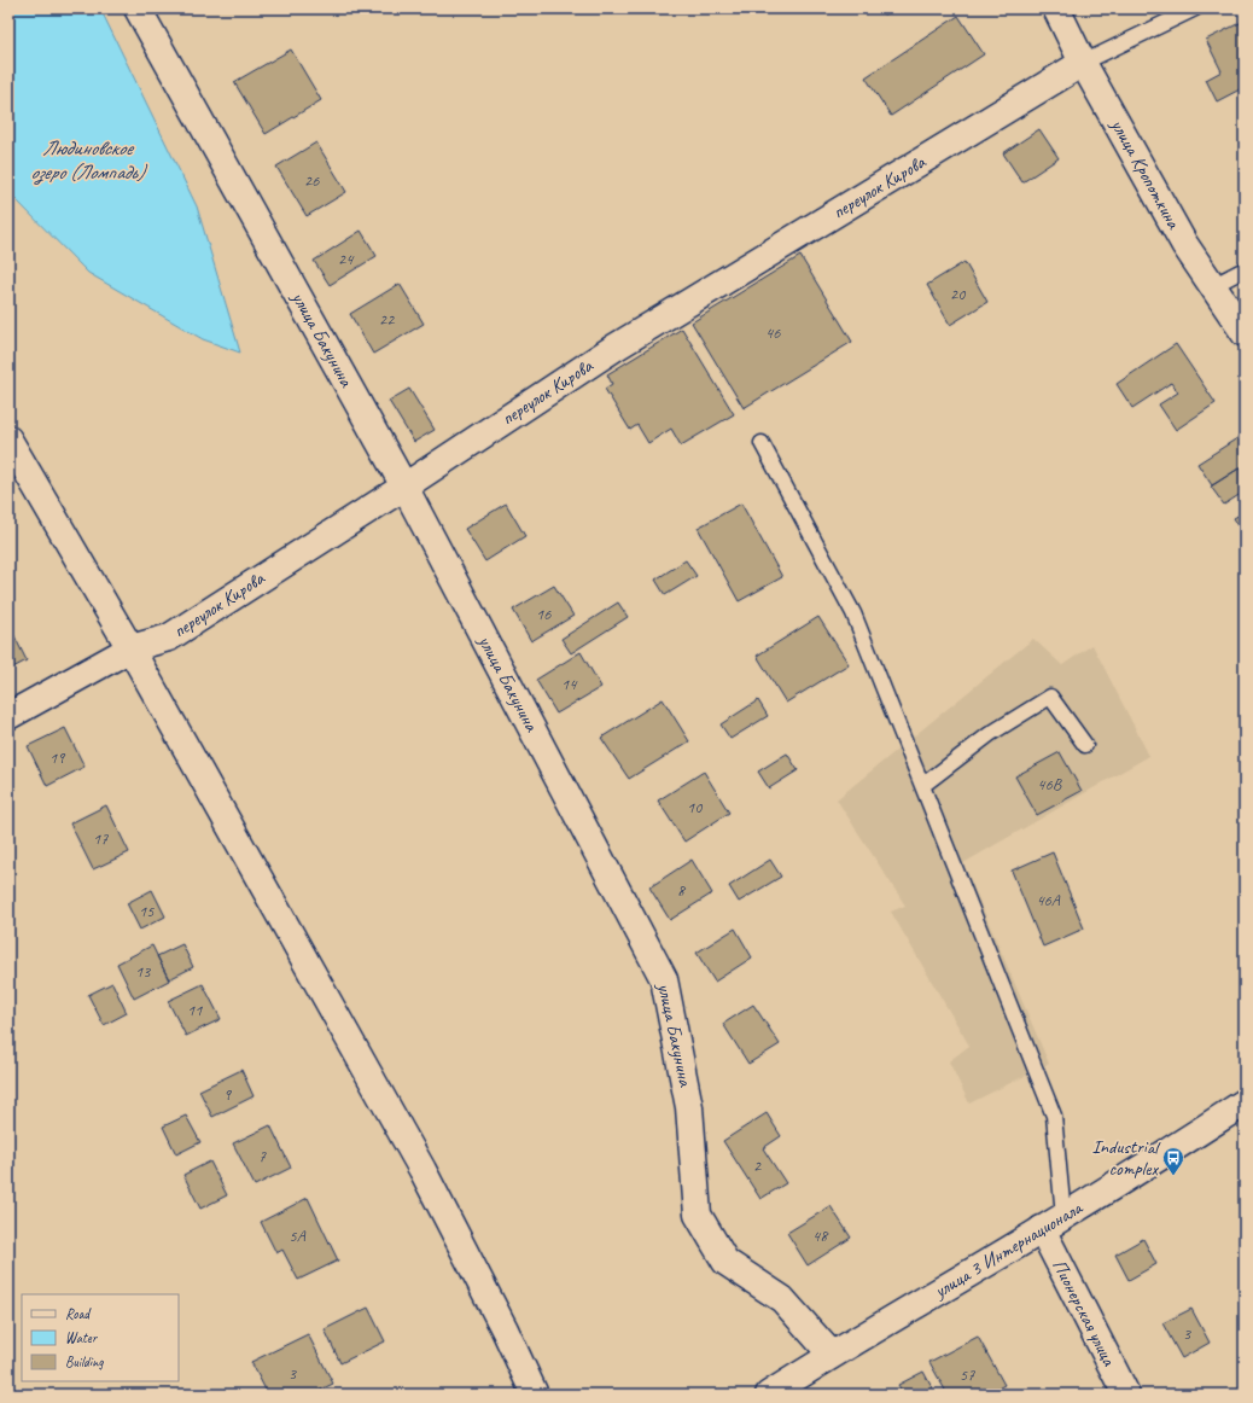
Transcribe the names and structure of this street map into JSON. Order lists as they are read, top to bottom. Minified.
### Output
{"streets":{"street":["улица Кропоткина","переулок Кирова","улица Бакунина","улица 3 Интернационала","Пионерская улица"]},"crossings":[["улица Кропоткина","переулок Кирова"],["переулок Кирова","улица Бакунина"],["улица Бакунина","улица 3 Интернационала"],["улица 3 Интернационала","Пионерская улица"]],"water":["Людиновское озеро (Ломпадь)"],"places":{"bus stop":["Industrial complex"]},"house_numbers":["26","24","20","22","46","16","14","19","46В","10","17","8","46А","15","13","11","9","7","2","5А","48","3","3","57"],"legend":["Road","Water","Building"]}
